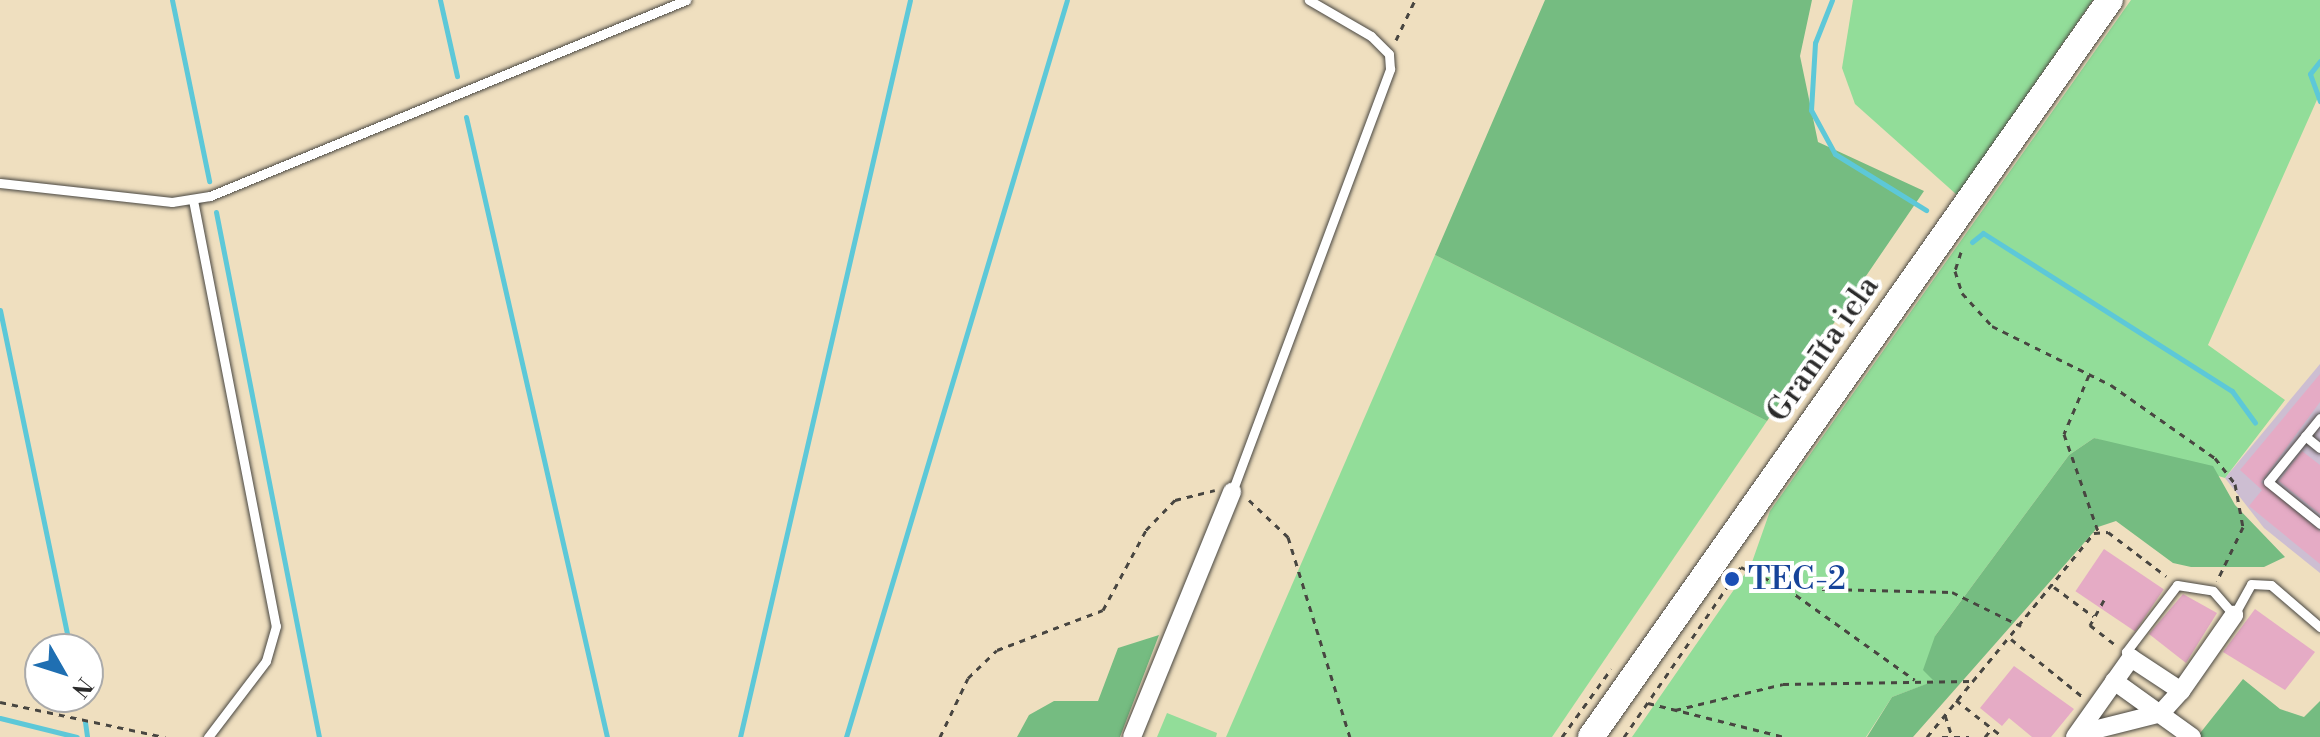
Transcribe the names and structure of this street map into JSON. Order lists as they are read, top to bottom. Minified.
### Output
{"streets":{"main road":["Granīta iela"]},"places":["TEC-2"],"north":"bottom right"}
